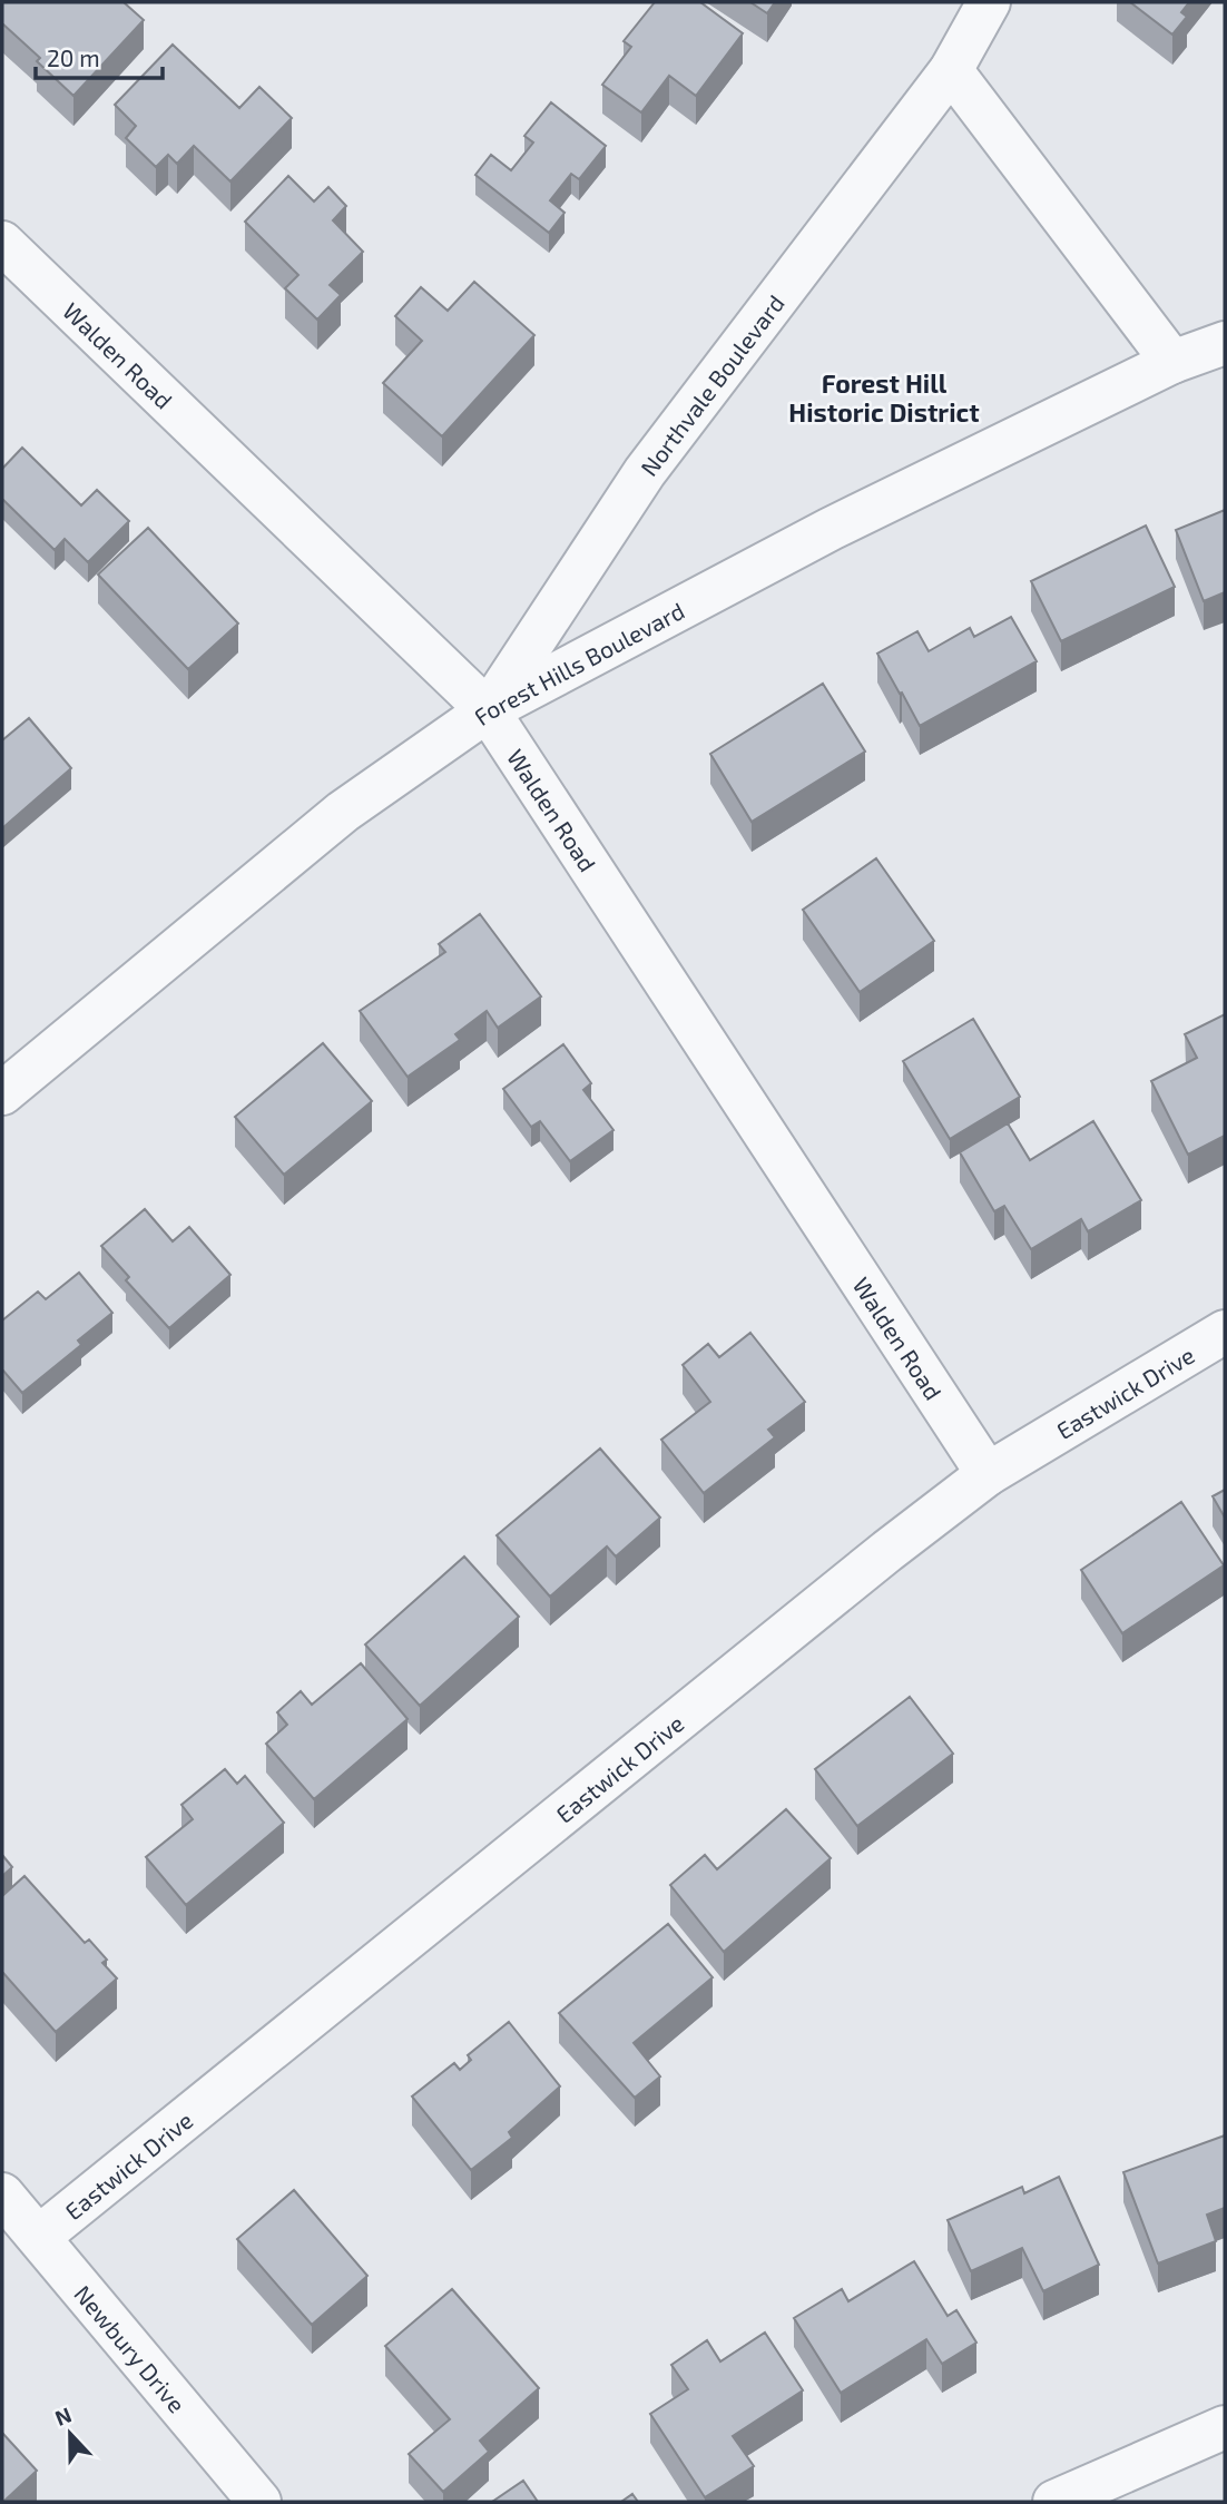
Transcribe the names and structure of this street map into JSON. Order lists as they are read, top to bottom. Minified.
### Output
{"streets":{"street":["Walden Road","Northvale Boulevard","Forest Hills Boulevard","Eastwick Drive","Newbury Drive"]},"crossings":[["Walden Road","Northvale Boulevard"],["Walden Road","Forest Hills Boulevard"],["Walden Road","Eastwick Drive"],["Northvale Boulevard","Forest Hills Boulevard"],["Eastwick Drive","Newbury Drive"]],"districts":["Forest Hill Historic District"],"scale_bar":"20 m","north":"top"}
